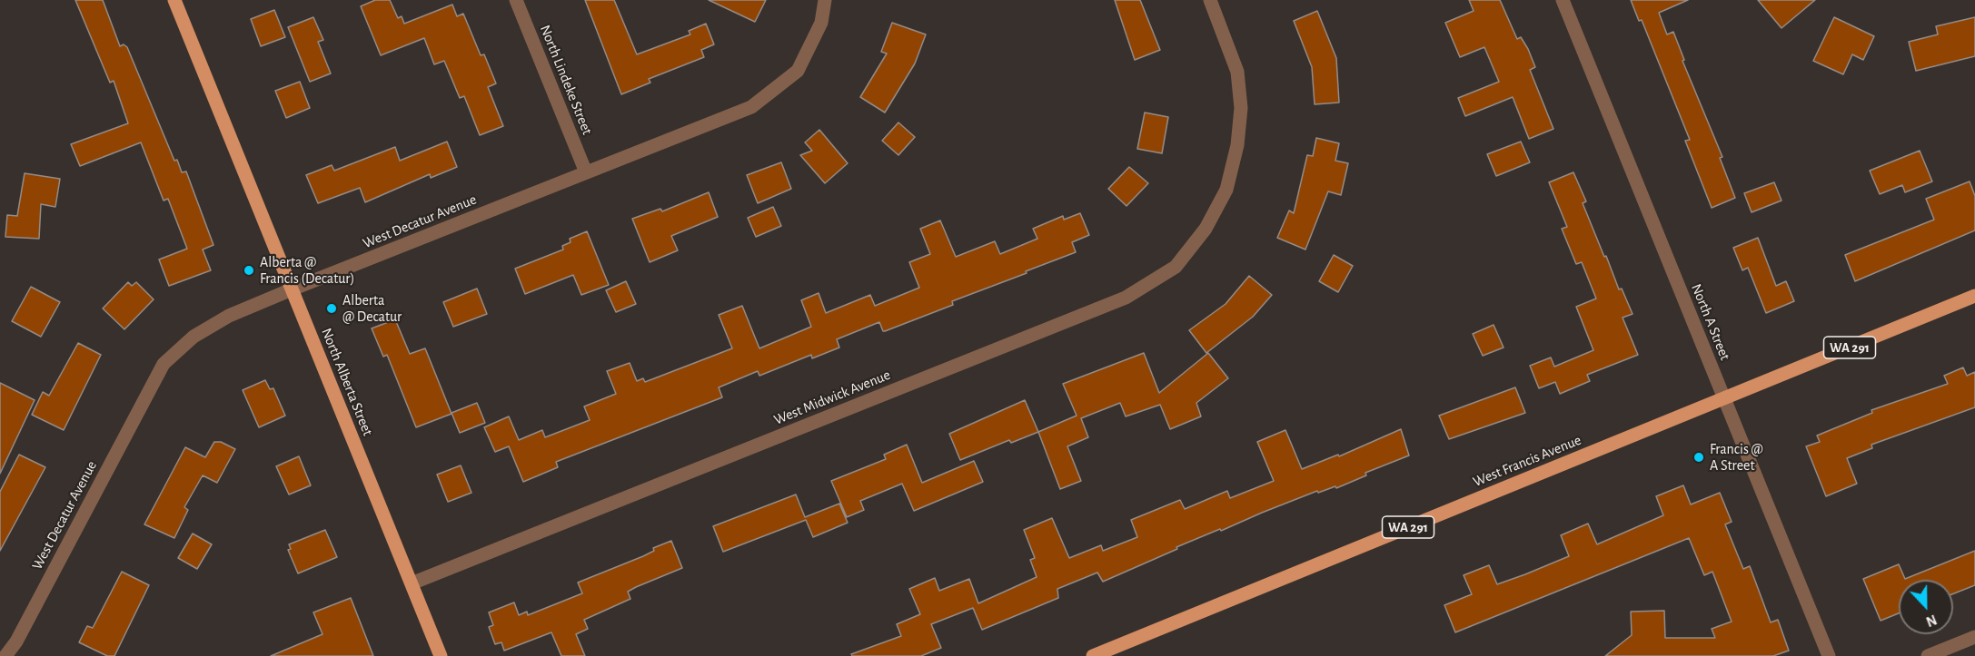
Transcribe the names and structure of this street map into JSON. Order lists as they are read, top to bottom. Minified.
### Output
{"streets":{"main road":["WA 291","North Alberta Street","West Francis Avenue"],"street":["North Lindeke Street","West Decatur Avenue","North A Street","West Midwick Avenue"]},"crossings":[["North Lindeke Street","West Decatur Avenue"],["West Decatur Avenue","North Alberta Street"],["North A Street","West Francis Avenue"],["North Alberta Street","West Midwick Avenue"]],"places":["Alberta @ Francis (Decatur)","Alberta @ Decatur","Francis @ A Street"],"north":"bottom"}
